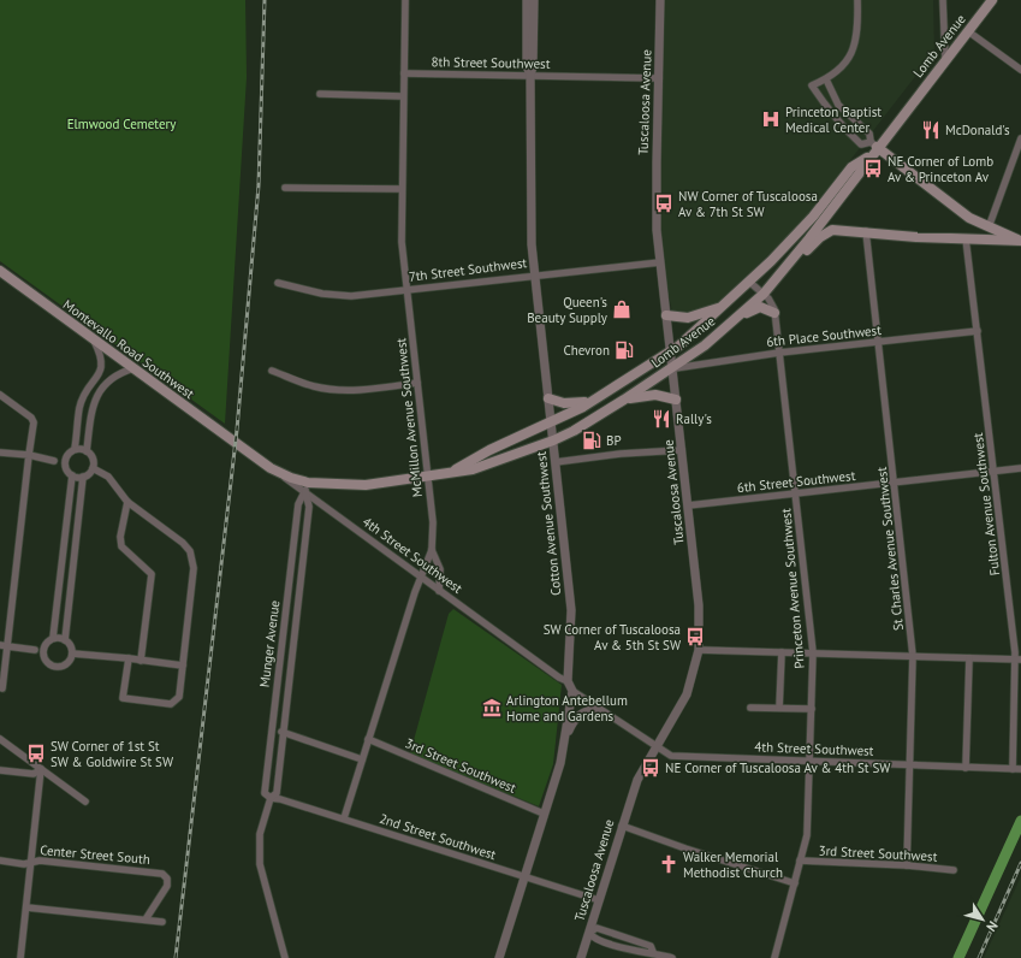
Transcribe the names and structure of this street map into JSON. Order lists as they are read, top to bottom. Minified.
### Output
{"streets":{"main road":["Lomb Avenue","Montevallo Road Southwest"],"street":["8th Street Southwest","Tuscaloosa Avenue","7th Street Southwest","6th Place Southwest","McMillon Avenue Southwest","6th Street Southwest","Fulton Avenue Southwest","Cotton Avenue Southwest","St Charles Avenue Southwest","4th Street Southwest","Princeton Avenue Southwest","Munger Avenue","3rd Street Southwest","2nd Street Southwest","Center Street South"]},"crossings":[["Lomb Avenue","Tuscaloosa Avenue"],["Lomb Avenue","6th Place Southwest"],["Lomb Avenue","Montevallo Road Southwest"],["Lomb Avenue","McMillon Avenue Southwest"],["Lomb Avenue","Cotton Avenue Southwest"],["Lomb Avenue","4th Street Southwest"],["Lomb Avenue","Princeton Avenue Southwest"],["Lomb Avenue","Munger Avenue"],["8th Street Southwest","Tuscaloosa Avenue"],["8th Street Southwest","McMillon Avenue Southwest"],["8th Street Southwest","Cotton Avenue Southwest"],["Tuscaloosa Avenue","7th Street Southwest"],["Tuscaloosa Avenue","6th Place Southwest"],["Tuscaloosa Avenue","6th Street Southwest"],["Tuscaloosa Avenue","4th Street Southwest"],["Tuscaloosa Avenue","2nd Street Southwest"],["7th Street Southwest","McMillon Avenue Southwest"],["7th Street Southwest","Cotton Avenue Southwest"],["6th Place Southwest","Fulton Avenue Southwest"],["6th Place Southwest","St Charles Avenue Southwest"],["6th Place Southwest","Princeton Avenue Southwest"],["McMillon Avenue Southwest","4th Street Southwest"],["McMillon Avenue Southwest","3rd Street Southwest"],["McMillon Avenue Southwest","2nd Street Southwest"],["6th Street Southwest","Fulton Avenue Southwest"],["6th Street Southwest","St Charles Avenue Southwest"],["6th Street Southwest","Princeton Avenue Southwest"],["Fulton Avenue Southwest","4th Street Southwest"],["Cotton Avenue Southwest","4th Street Southwest"],["St Charles Avenue Southwest","4th Street Southwest"],["St Charles Avenue Southwest","3rd Street Southwest"],["4th Street Southwest","Princeton Avenue Southwest"],["4th Street Southwest","Munger Avenue"],["Princeton Avenue Southwest","3rd Street Southwest"],["Munger Avenue","2nd Street Southwest"]],"parks":["Elmwood Cemetery"],"places":{"hospital":["Princeton Baptist Medical Center"],"restaurant":["McDonald's","Rally's"],"bus stop":["NE Corner of Lomb Av & Princeton Av","NW Corner of Tuscaloosa Av & 7th St SW","SW Corner of Tuscaloosa Av & 5th St SW","SW Corner of 1st St SW & Goldwire St SW","NE Corner of Tuscaloosa Av & 4th St SW"],"shop":["Queen's Beauty Supply"],"fuel station":["Chevron","BP"],"museum":["Arlington Antebellum Home and Gardens"],"church":["Walker Memorial Methodist Church"]},"north":"bottom right"}
